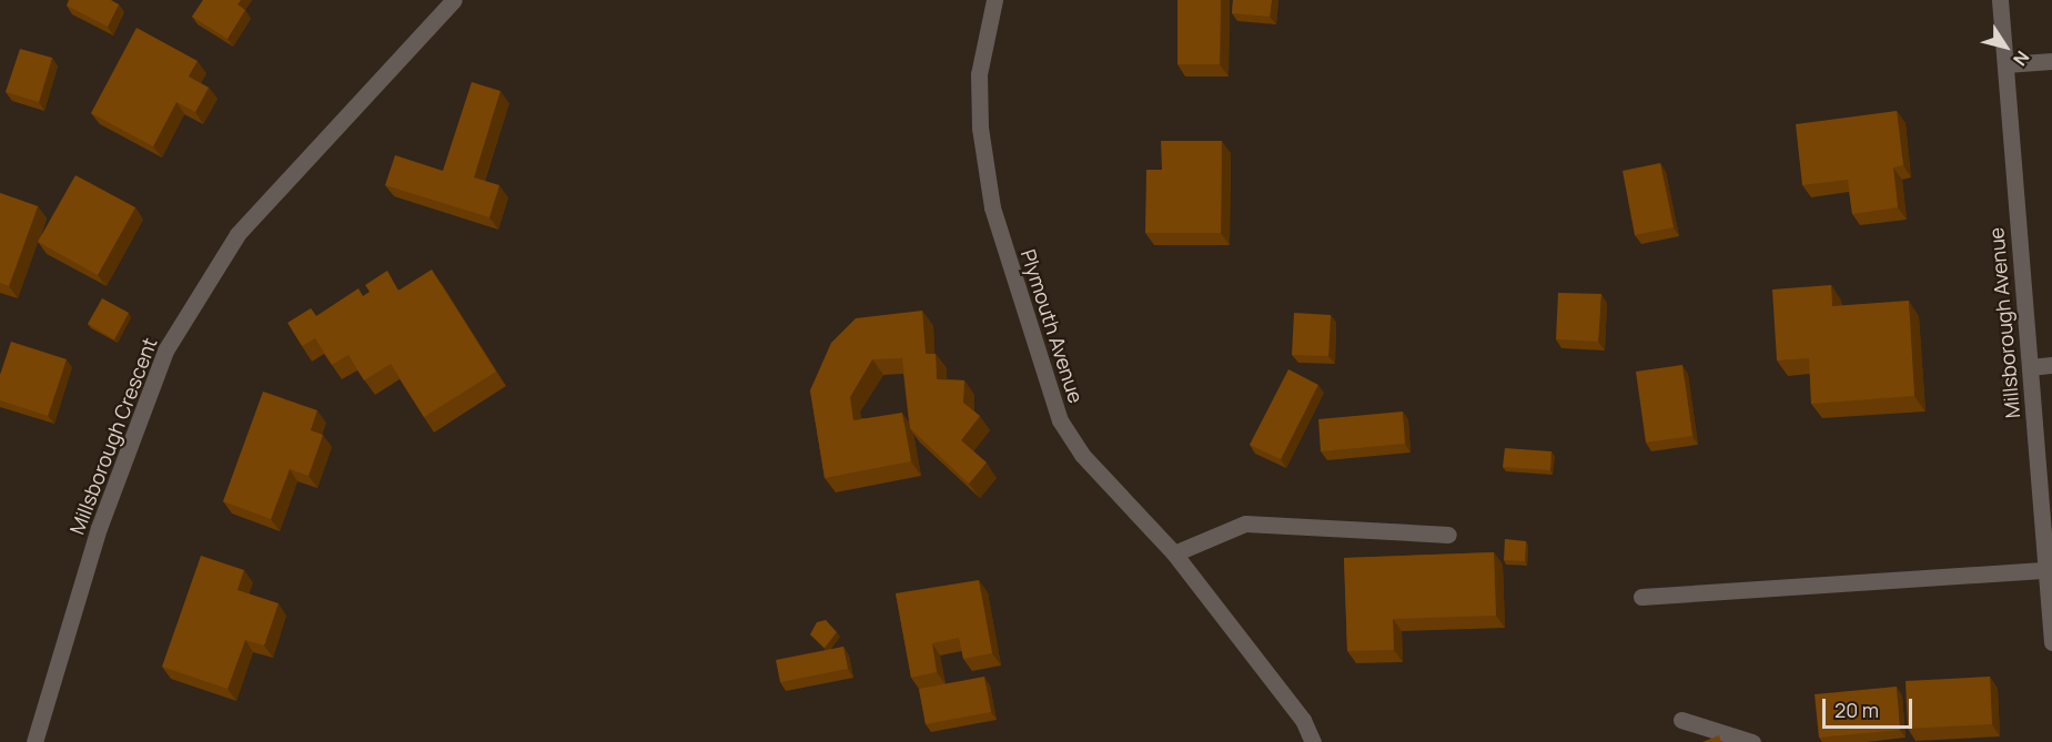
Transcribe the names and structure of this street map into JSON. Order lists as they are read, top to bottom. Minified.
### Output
{"streets":{"street":["Millsborough Avenue","Plymouth Avenue","Millsborough Crescent"]},"scale_bar":"20 m","north":"bottom right"}
